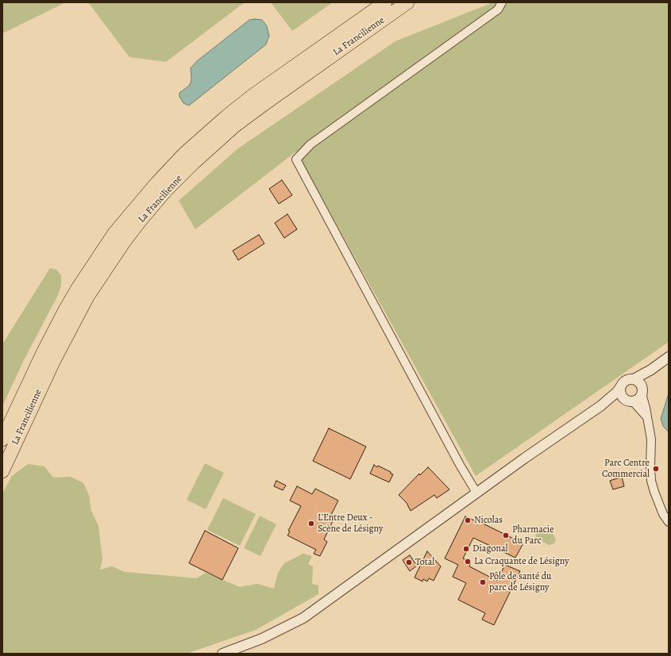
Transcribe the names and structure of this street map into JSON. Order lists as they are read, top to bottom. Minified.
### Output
{"streets":{"highway":["La Francilienne"]},"places":["Parc Centre Commercial","Nicolas","L'Entre Deux - Scène de Lésigny","Pharmacie du Parc","Diagonal","La Craquante de Lésigny","Total","Pôle de santé du parc de Lésigny"]}
